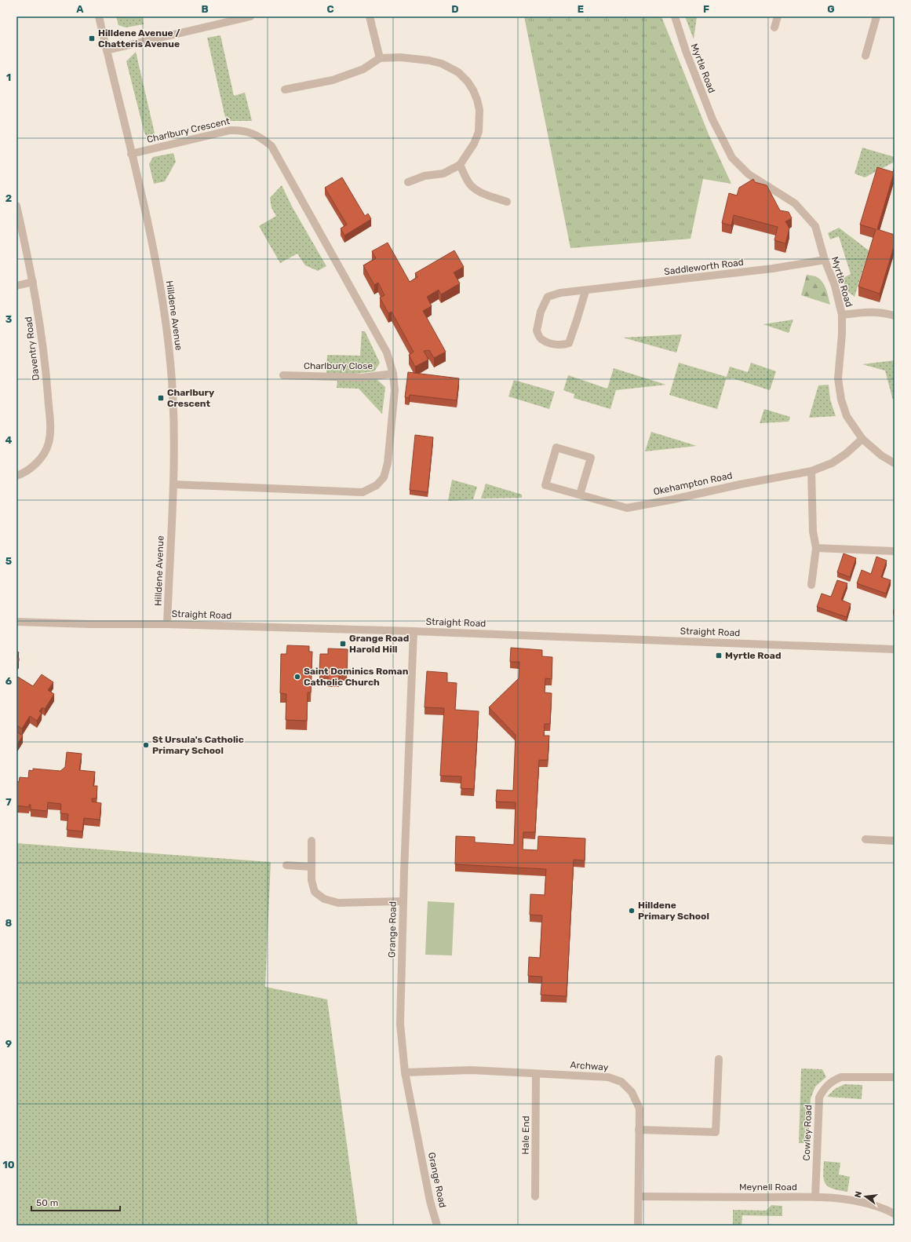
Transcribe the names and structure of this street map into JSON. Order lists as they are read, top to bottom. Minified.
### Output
{"streets":{"street":["Myrtle Road","Charlbury Crescent","Saddleworth Road","Hilldene Avenue","Daventry Road","Charlbury Close","Okehampton Road","Straight Road","Grange Road","Archway","Cowley Road","Hale End","Meynell Road"]},"crossings":[["Myrtle Road","Saddleworth Road"],["Charlbury Crescent","Hilldene Avenue"],["Charlbury Crescent","Charlbury Close"],["Hilldene Avenue","Straight Road"],["Straight Road","Grange Road"],["Grange Road","Archway"],["Archway","Hale End"],["Archway","Meynell Road"],["Cowley Road","Meynell Road"]],"places":{"transit":["Hilldene Avenue / Chatteris Avenue","Charlbury Crescent","Grange Road Harold Hill","Myrtle Road"],"other":["Saint Dominics Roman Catholic Church","St Ursula's Catholic Primary School","Hilldene Primary School"]},"scale_bar":"50 m","north":"left","grid":{"columns":["A","B","C","D","E","F","G"],"rows":["1","2","3","4","5","6","7","8","9","10"]}}
